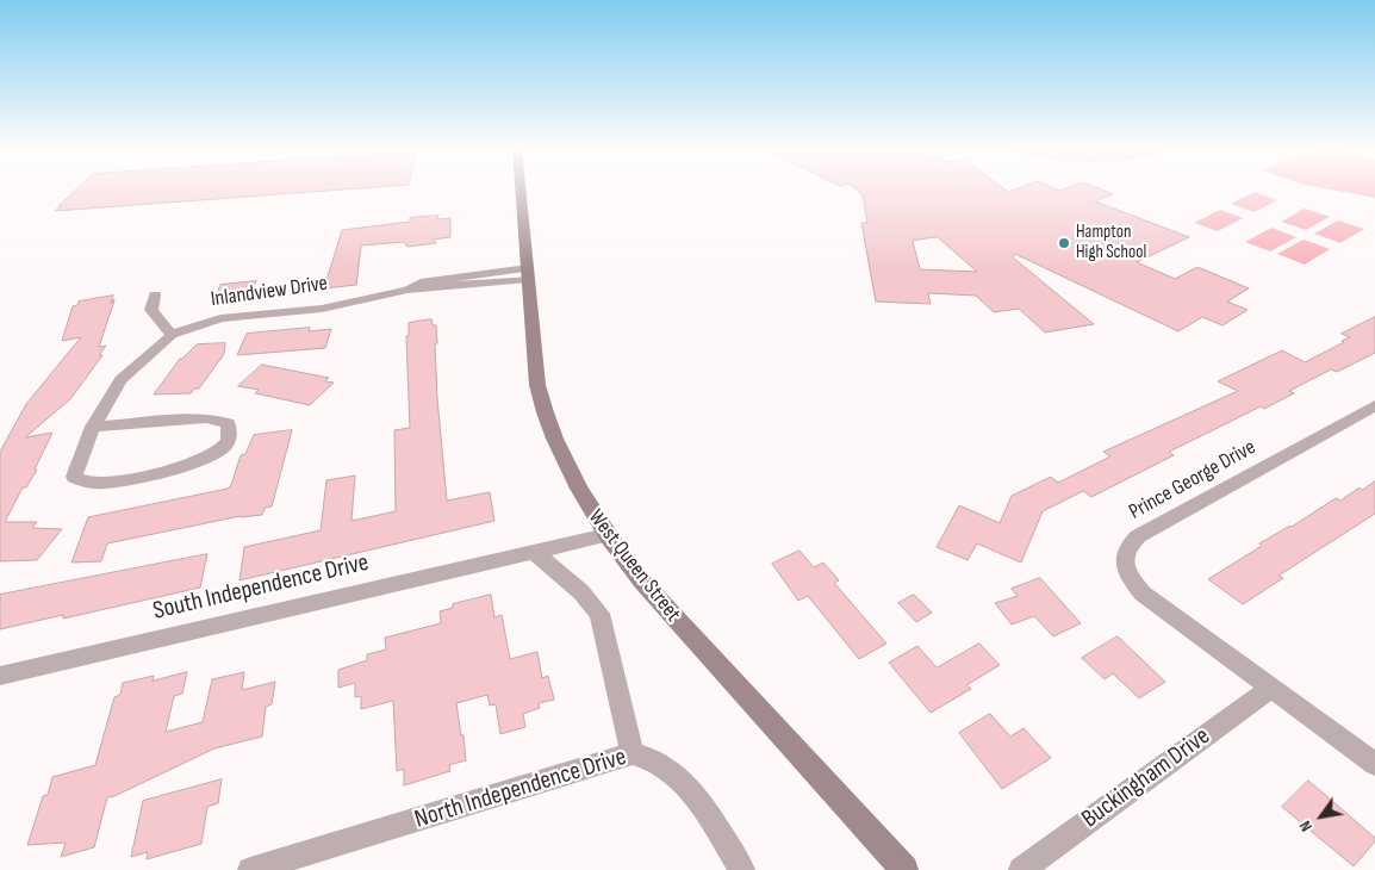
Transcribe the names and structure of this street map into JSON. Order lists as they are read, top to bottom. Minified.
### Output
{"streets":{"main road":["West Queen Street"],"street":["Inlandview Drive","Prince George Drive","South Independence Drive","Buckingham Drive","North Independence Drive"]},"crossings":[["Inlandview Drive","West Queen Street"],["Prince George Drive","Buckingham Drive"],["West Queen Street","South Independence Drive"]],"places":["Hampton High School"],"north":"bottom left"}
